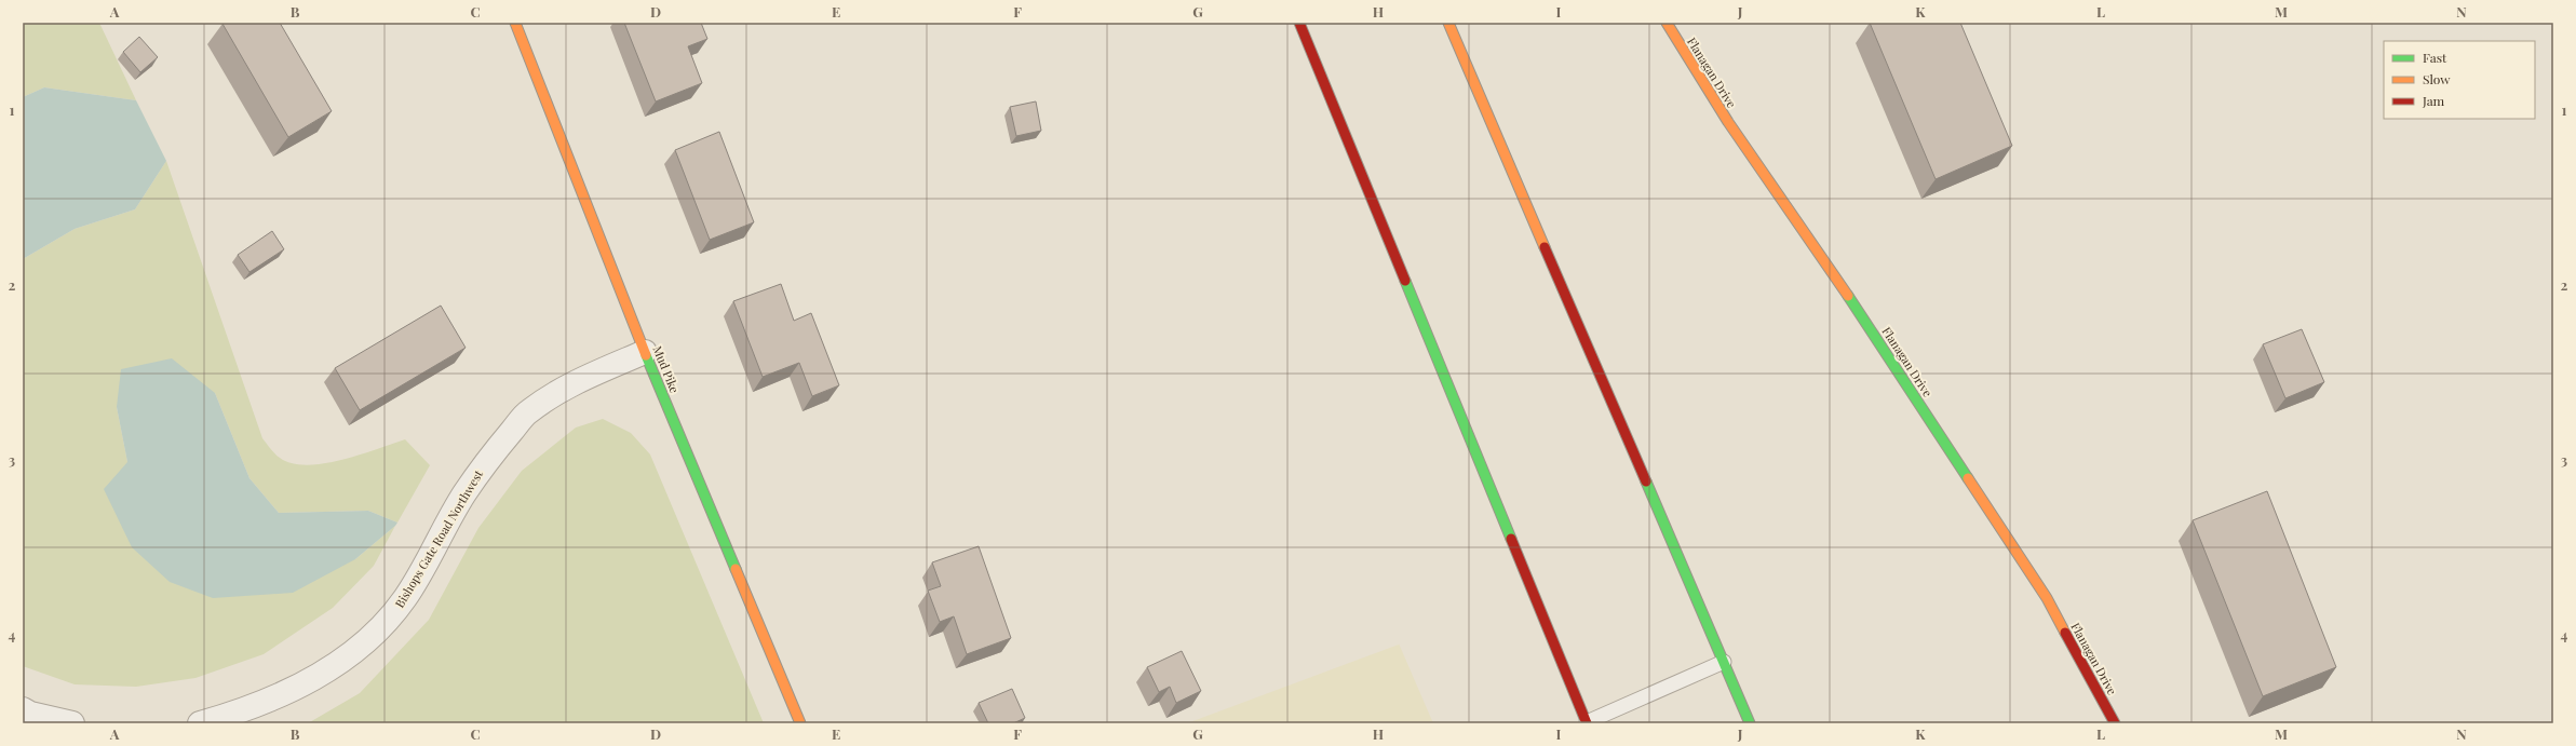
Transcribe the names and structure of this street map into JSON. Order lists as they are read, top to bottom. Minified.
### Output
{"streets":{"main road":["Flanagan Drive","Mud Pike"],"street":["Bishops Gate Road Northwest"]},"crossings":[["Mud Pike","Bishops Gate Road Northwest"]],"legend":["Fast","Slow","Jam"],"grid":{"columns":["A","B","C","D","E","F","G","H","I","J","K","L","M","N"],"rows":["1","2","3","4"]}}
